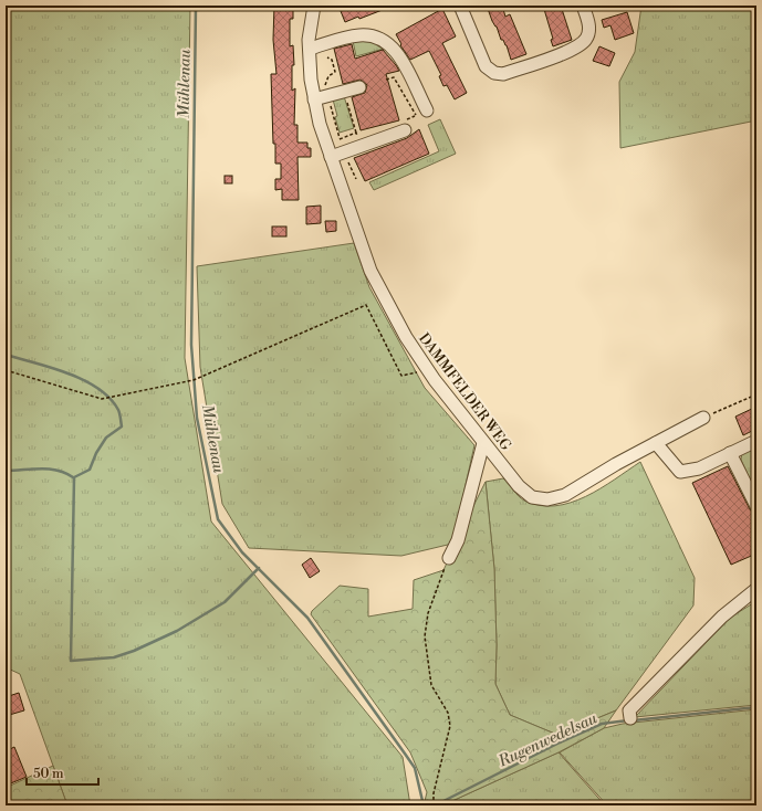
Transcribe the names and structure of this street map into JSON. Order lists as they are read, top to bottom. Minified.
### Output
{"streets":{"street":["DAMMFELDER WEG"]},"water":["Mühlenau","Rugenwedelsau"],"scale_bar":"50 m"}
